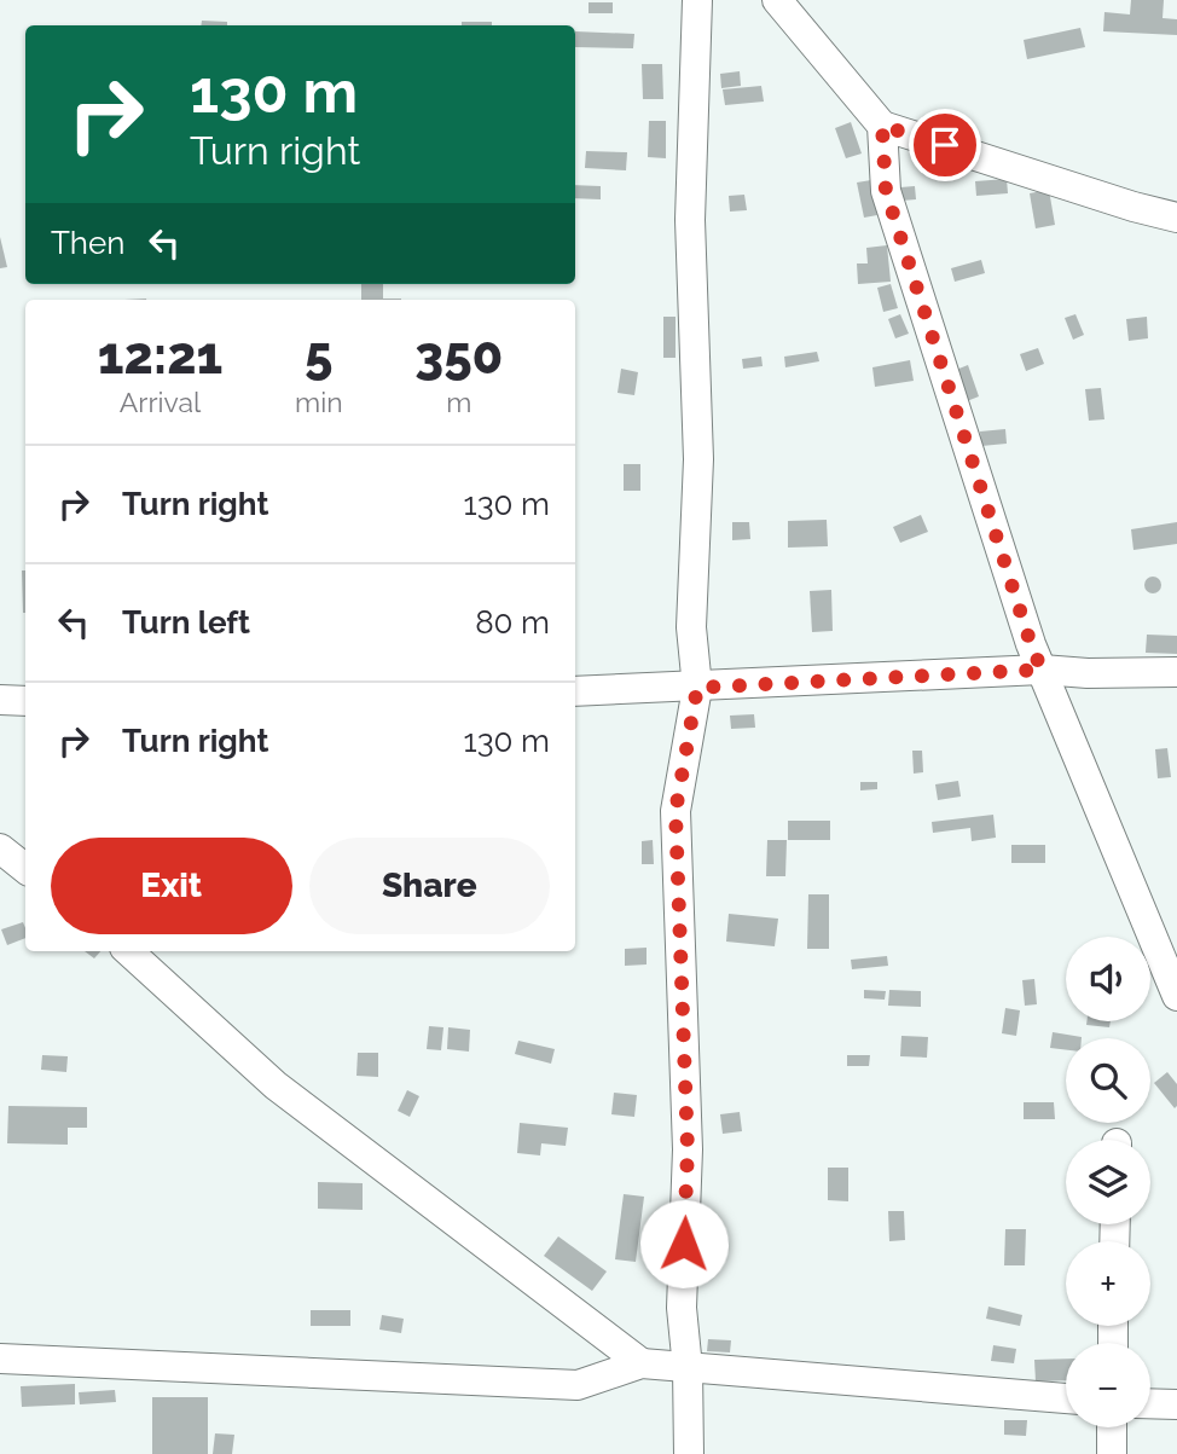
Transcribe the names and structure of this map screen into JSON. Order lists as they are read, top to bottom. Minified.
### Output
{"page":{"turn":["130 m","Turn right"],"then":"Then","eta":["12:21","Arrival","5","min","350","m"],"list":[{"name":"Turn right","value":"130 m"},{"name":"Turn left","value":"80 m"},{"name":"Turn right","value":"130 m"}],"buttons":["Exit","Share"],"map_buttons":["+","−"]}}
